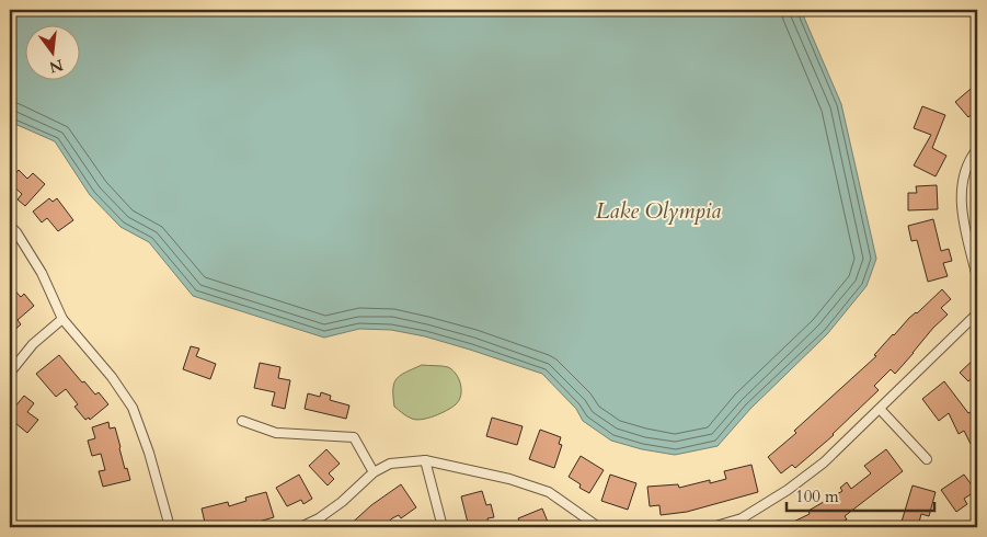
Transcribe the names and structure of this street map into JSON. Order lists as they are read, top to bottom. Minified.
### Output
{"water":["Lake Olympia"],"scale_bar":"100 m","north":"bottom"}
